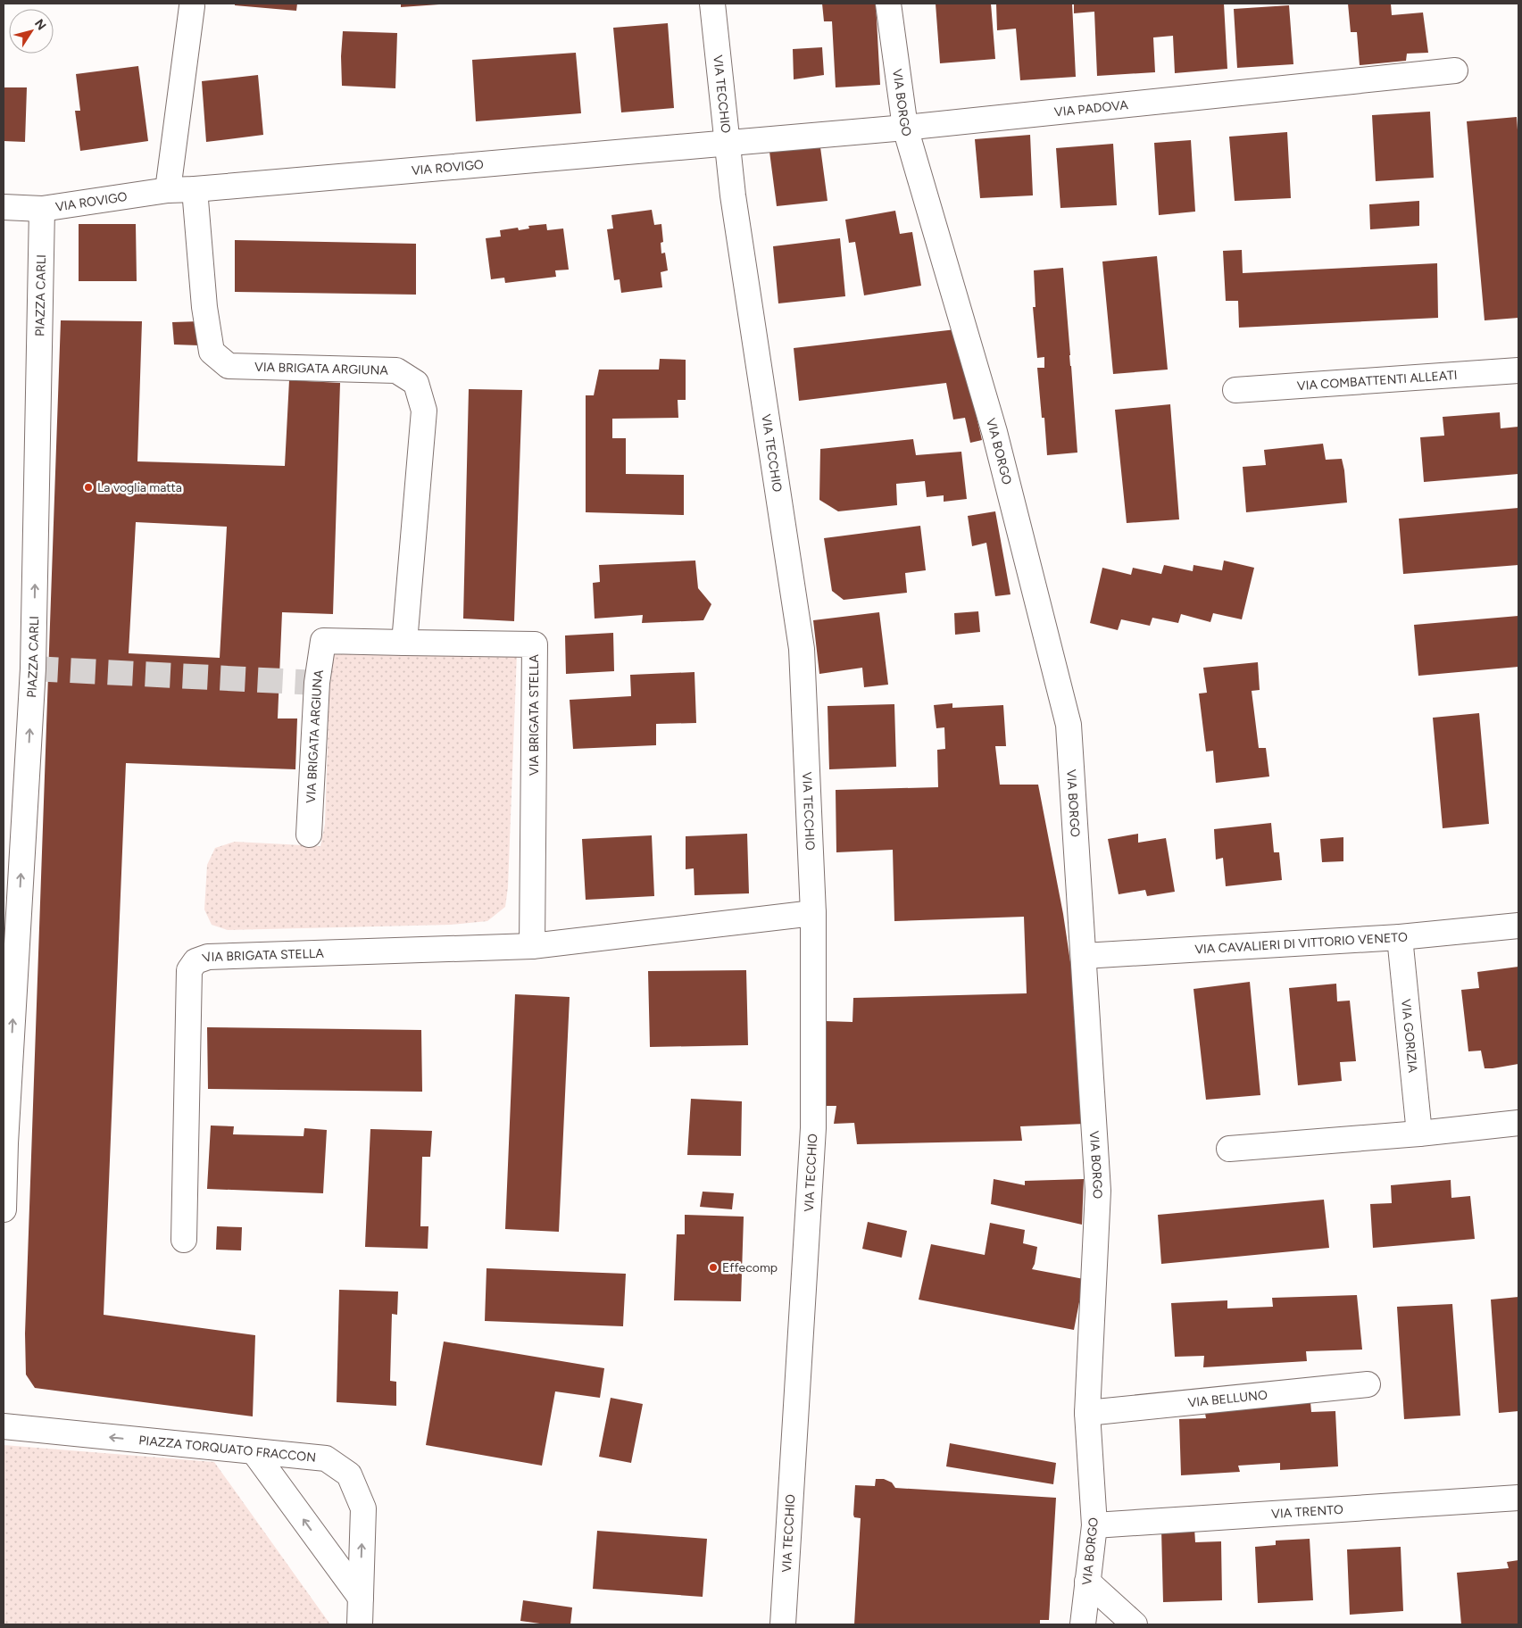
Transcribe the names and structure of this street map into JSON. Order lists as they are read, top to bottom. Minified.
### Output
{"streets":{"street":["VIA TECCHIO","VIA BORGO","VIA PADOVA","VIA ROVIGO","PIAZZA CARLI","VIA BRIGATA ARGIUNA","VIA COMBATTENTI ALLEATI","VIA BRIGATA STELLA","VIA CAVALIERI DI VITTORIO VENETO","VIA GORIZIA","VIA BELLUNO","PIAZZA TORQUATO FRACCON","VIA TRENTO"]},"crossings":[["VIA TECCHIO","VIA PADOVA"],["VIA TECCHIO","VIA ROVIGO"],["VIA TECCHIO","VIA BRIGATA STELLA"],["VIA BORGO","VIA PADOVA"],["VIA BORGO","VIA CAVALIERI DI VITTORIO VENETO"],["VIA BORGO","VIA BELLUNO"],["VIA BORGO","VIA TRENTO"],["VIA PADOVA","VIA ROVIGO"],["VIA ROVIGO","PIAZZA CARLI"],["VIA ROVIGO","VIA BRIGATA ARGIUNA"],["VIA BRIGATA ARGIUNA","VIA BRIGATA STELLA"],["VIA CAVALIERI DI VITTORIO VENETO","VIA GORIZIA"]],"one_way":["PIAZZA CARLI","PIAZZA TORQUATO FRACCON"],"places":["La voglia matta","Effecomp"],"north":"top right"}
